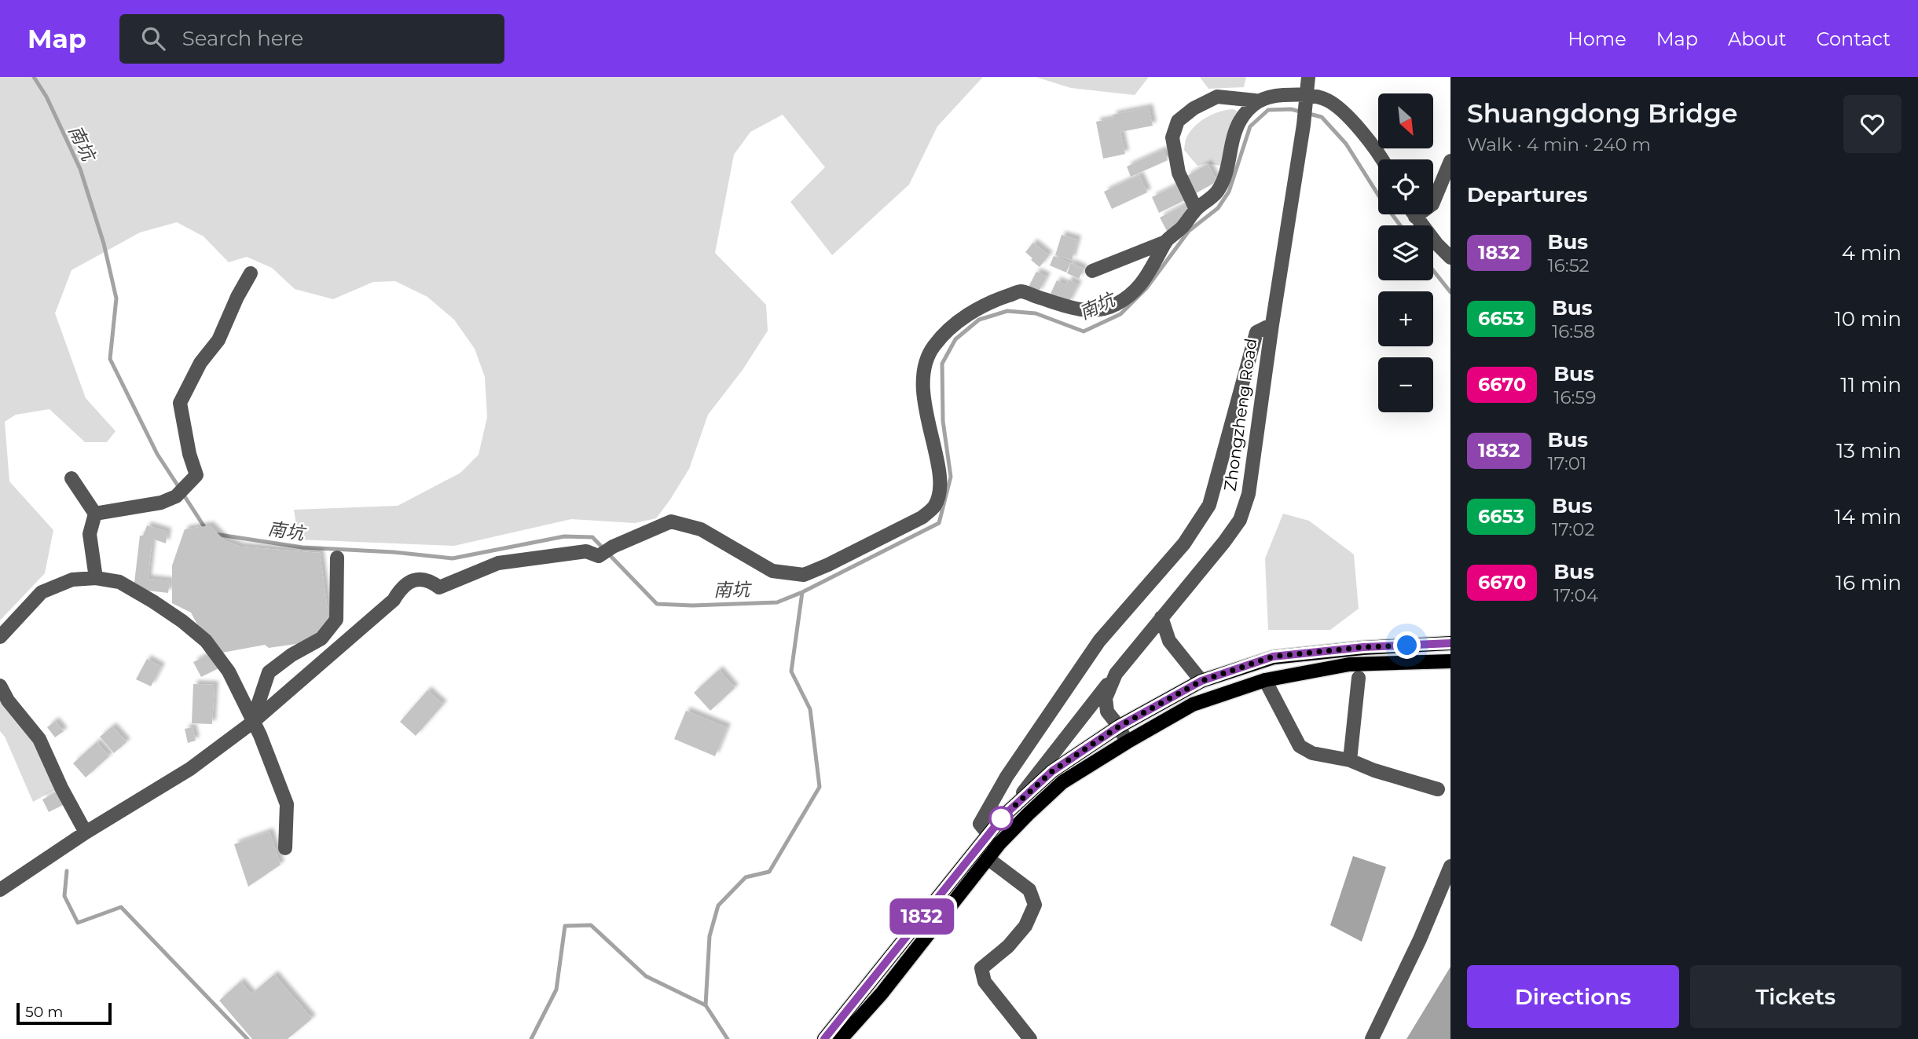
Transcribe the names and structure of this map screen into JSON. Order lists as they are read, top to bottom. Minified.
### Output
{"streets":{"street":["Zhongzheng Road"]},"water":["南坑"],"lines":["bus line 1832"],"scale_bar":"50 m","north":"bottom right","page":{"header":"Map","search":"Search here","nav":["Home","Map","About","Contact"],"on_map":"1832","heading":[["Shuangdong Bridge","Walk · 4 min · 240 m"],"Departures"],"map_buttons":["+","−"],"list":[{"mark":"1832","name":"Bus","note":"16:52","value":"4 min"},{"mark":"6653","name":"Bus","note":"16:58","value":"10 min"},{"mark":"6670","name":"Bus","note":"16:59","value":"11 min"},{"mark":"1832","name":"Bus","note":"17:01","value":"13 min"},{"mark":"6653","name":"Bus","note":"17:02","value":"14 min"},{"mark":"6670","name":"Bus","note":"17:04","value":"16 min"}],"buttons":["Directions","Tickets"],"scale":"50 m"}}
